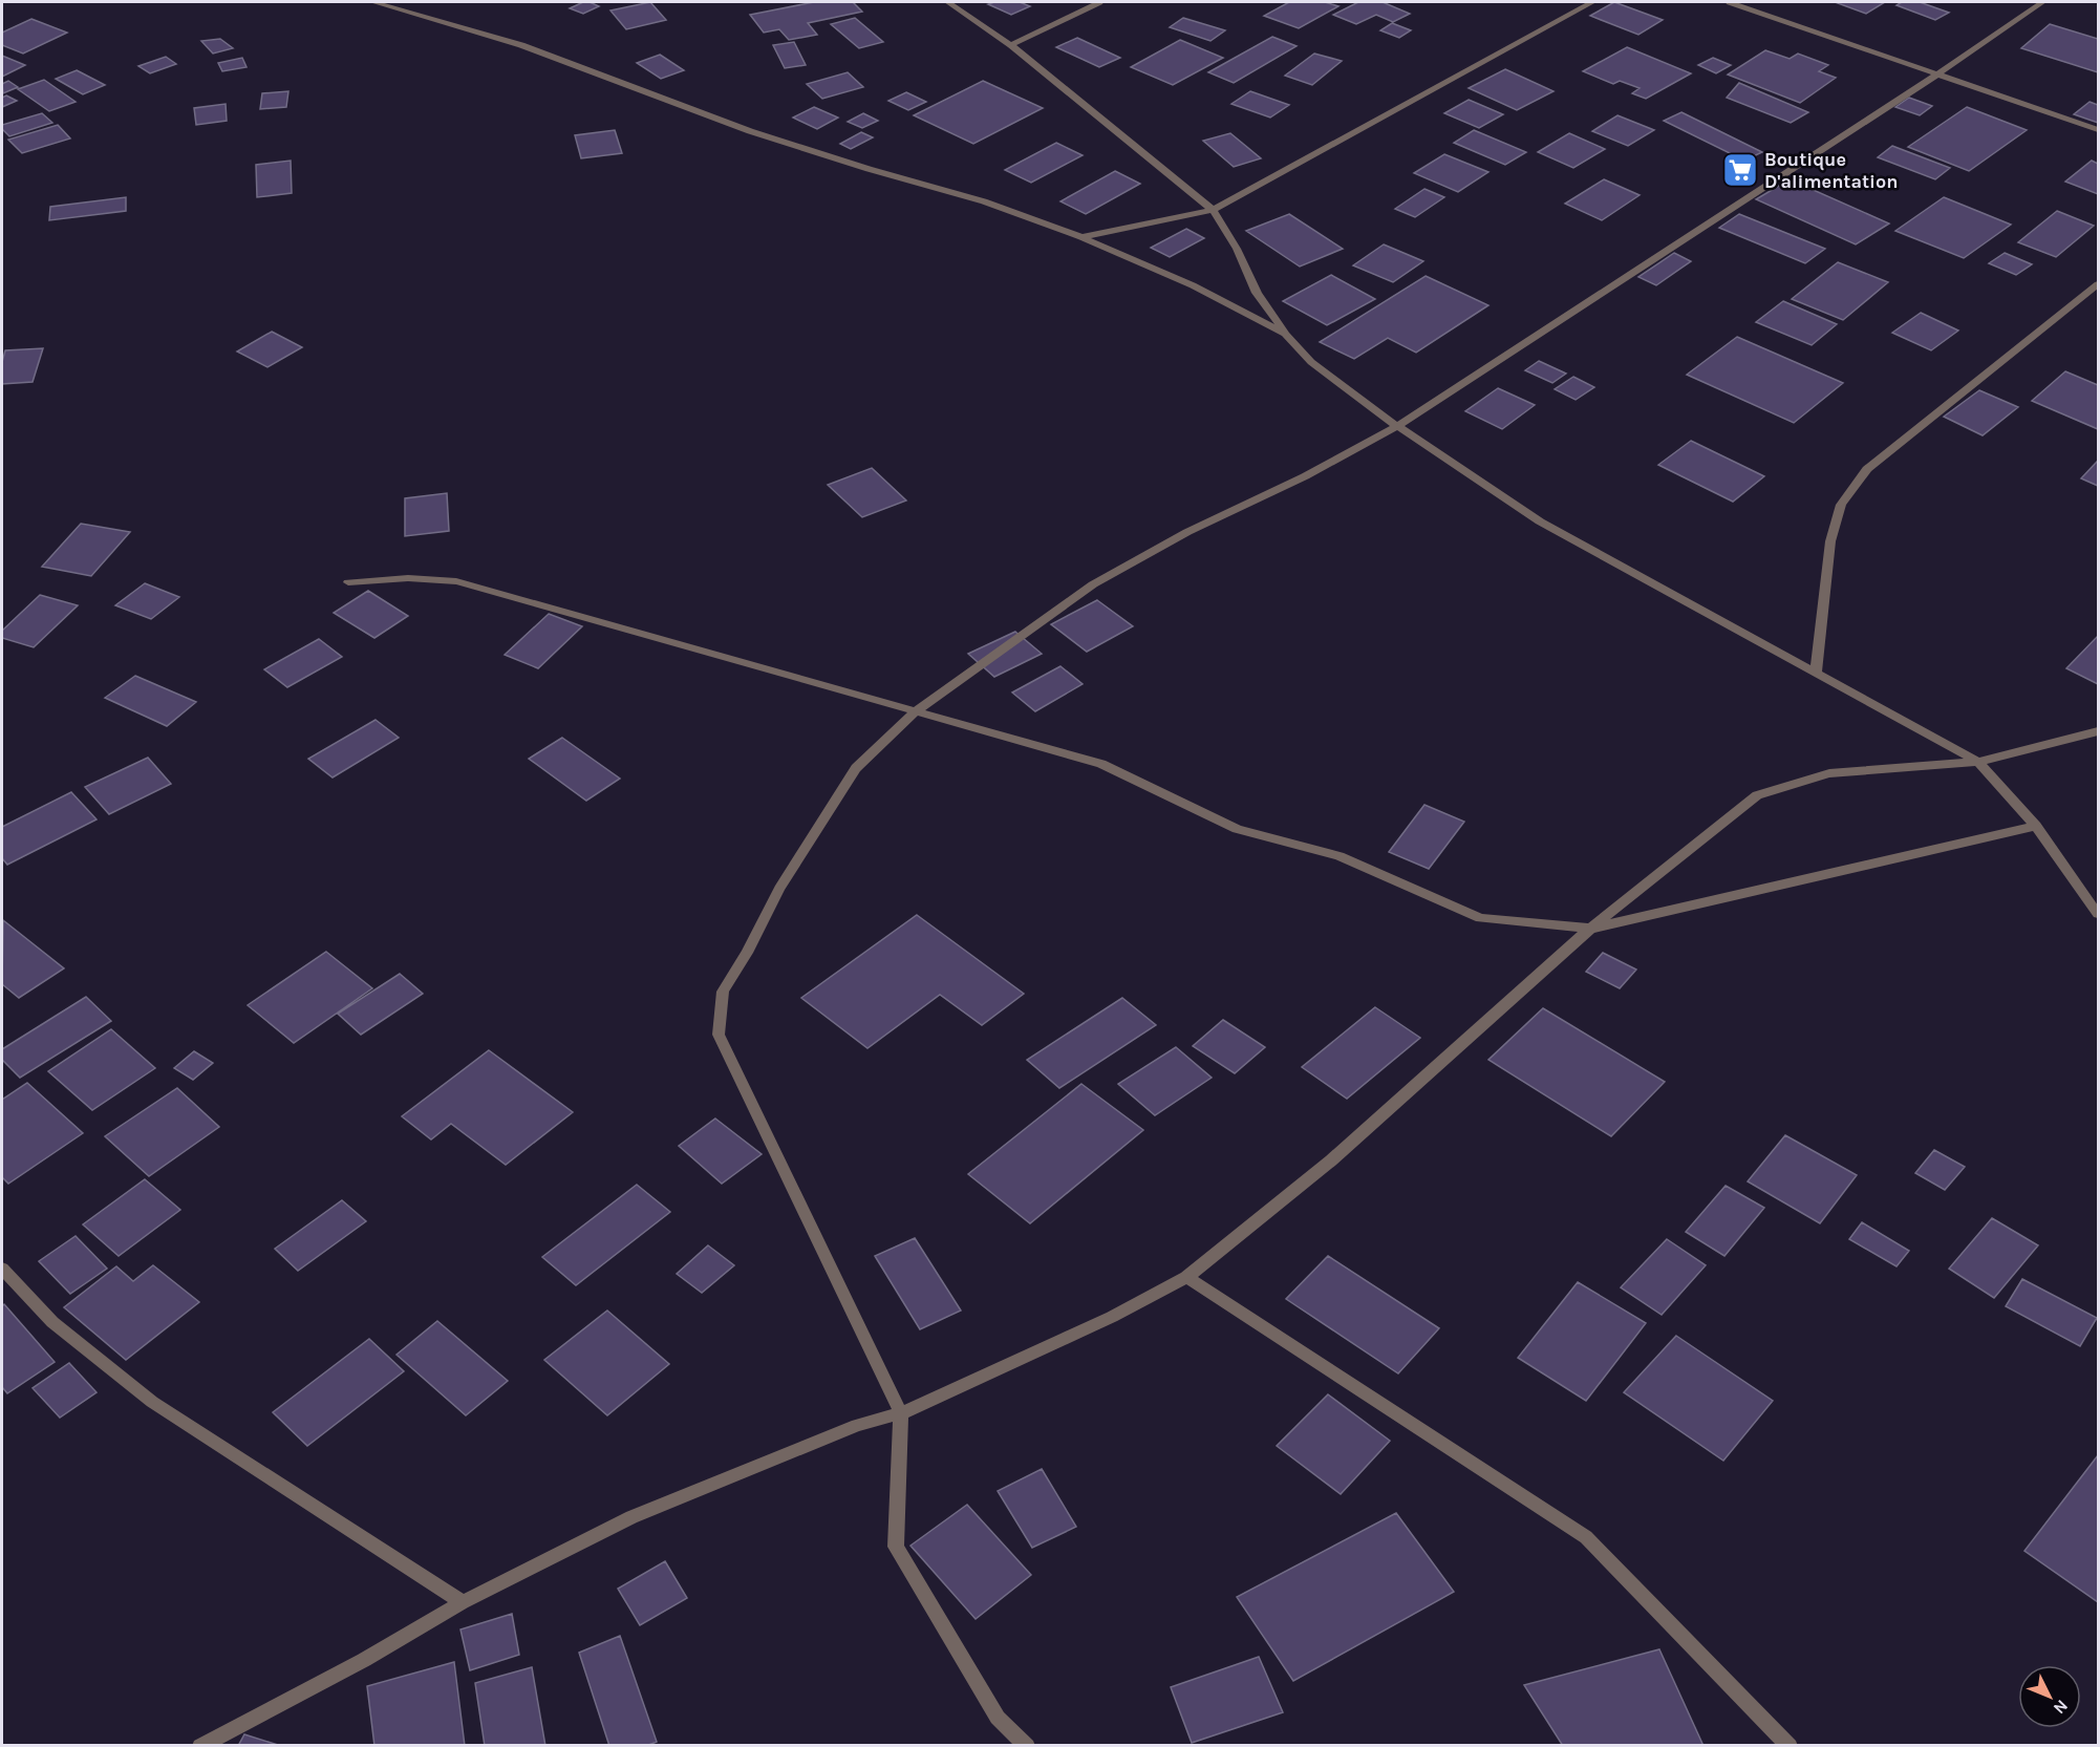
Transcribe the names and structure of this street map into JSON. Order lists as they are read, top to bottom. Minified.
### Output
{"places":{"supermarket":["Boutique D'alimentation"]},"north":"bottom right"}
